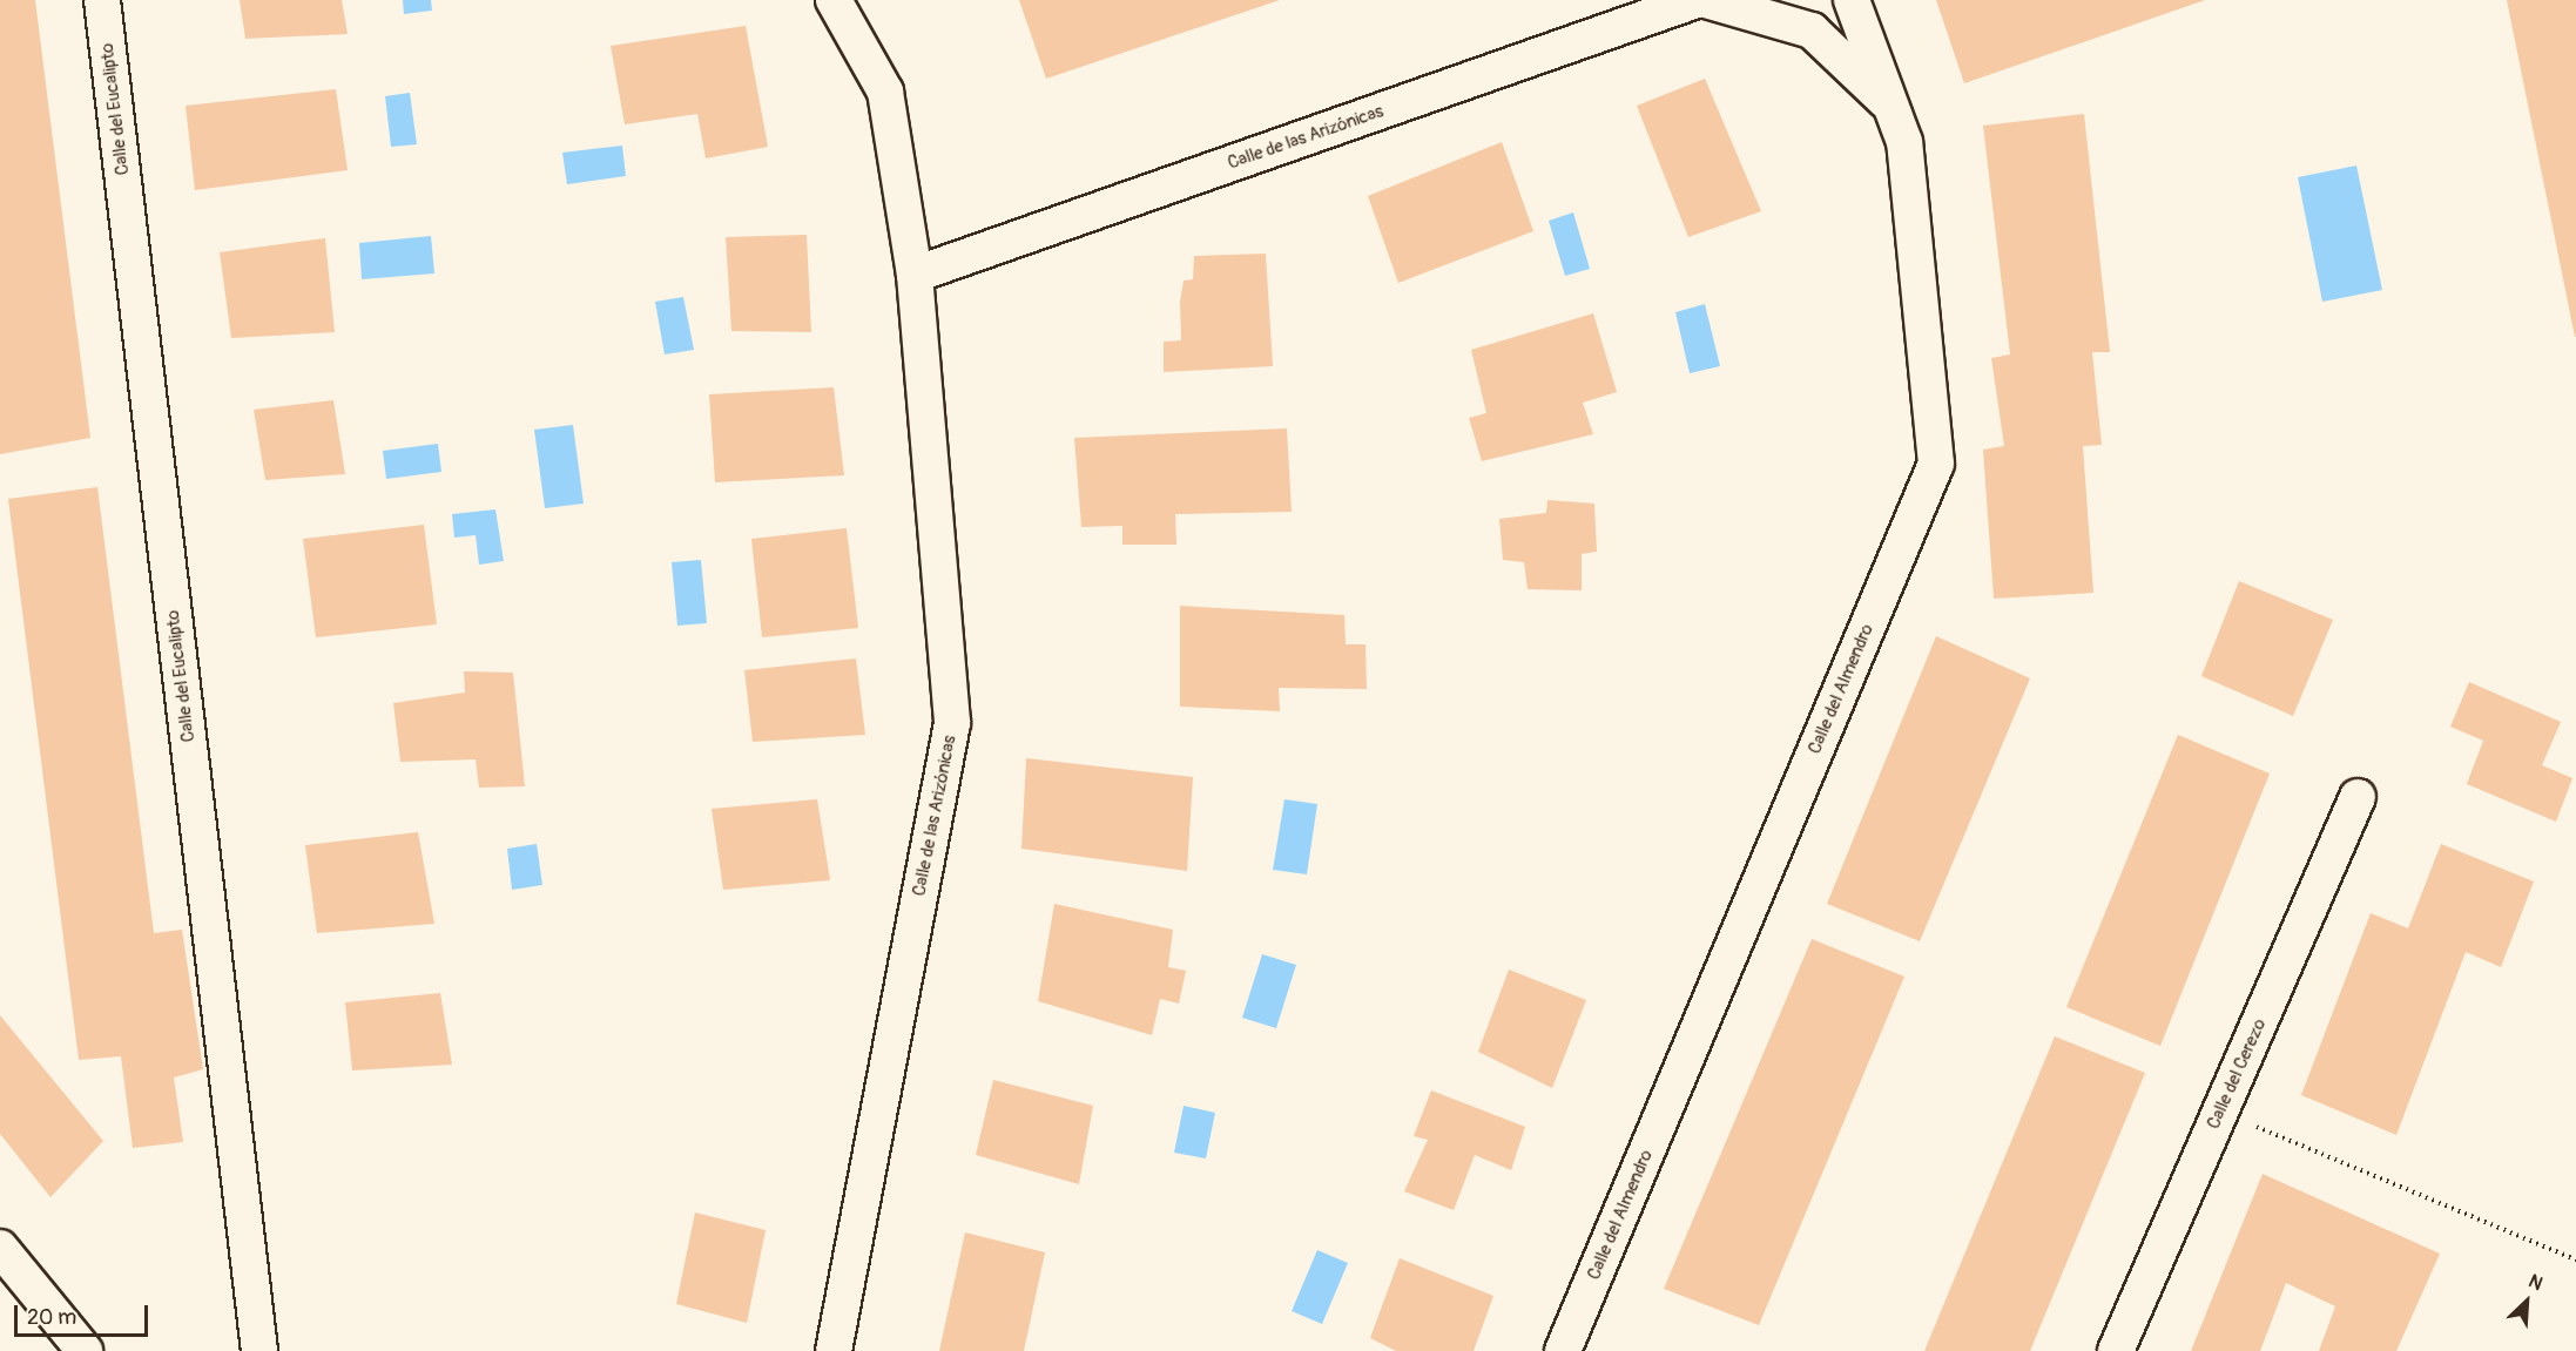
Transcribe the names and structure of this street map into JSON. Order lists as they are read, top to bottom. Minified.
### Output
{"streets":{"street":["Calle del Eucalipto","Calle de las Arizónicas","Calle del Almendro","Calle del Cerezo"]},"scale_bar":"20 m","north":"top right"}
